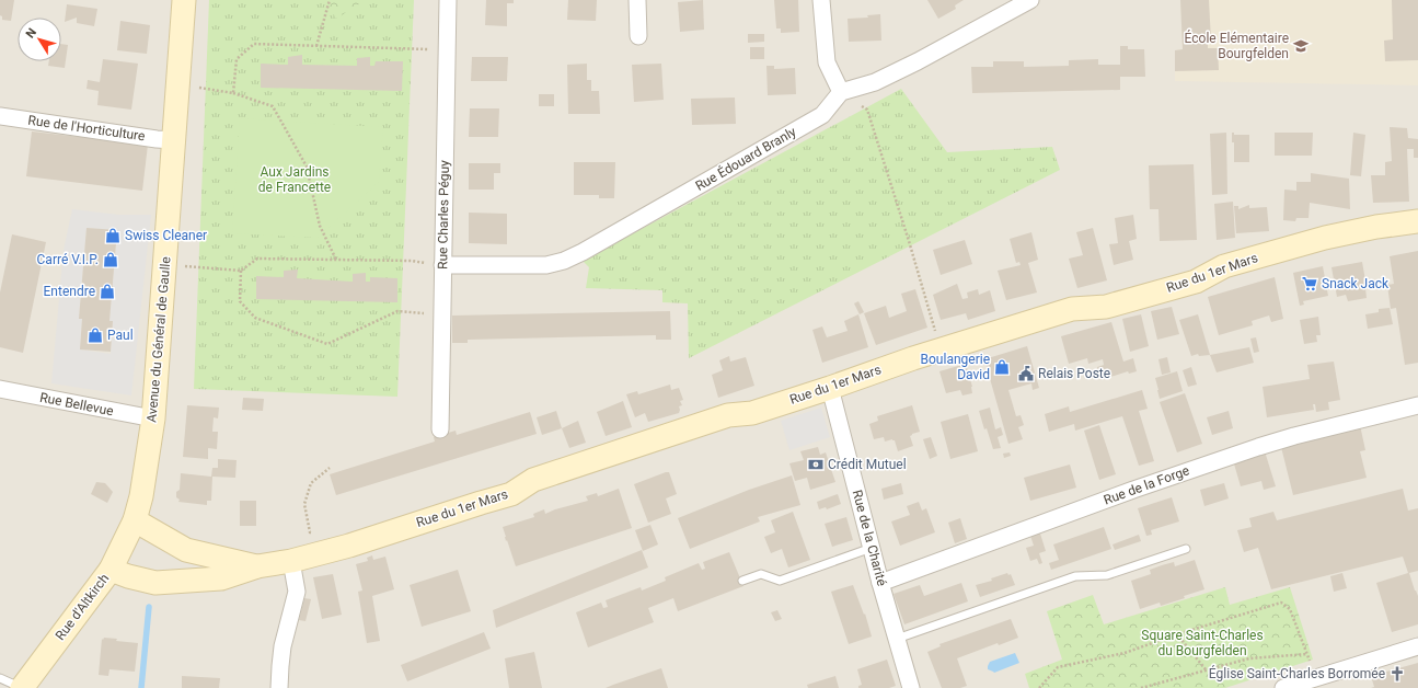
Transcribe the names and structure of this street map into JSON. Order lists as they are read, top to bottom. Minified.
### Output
{"streets":{"main road":["Rue du 1er Mars","Avenue du Général de Gaulle","Rue d'Altkirch"],"street":["Rue de l'Horticulture","Rue Édouard Branly","Rue Charles Péguy","Rue Bellevue","Rue de la Forge","Rue de la Charité"]},"crossings":[["Rue de l'Horticulture","Avenue du Général de Gaulle"],["Rue Édouard Branly","Rue Charles Péguy"],["Rue du 1er Mars","Avenue du Général de Gaulle"],["Rue du 1er Mars","Rue de la Charité"],["Rue du 1er Mars","Rue d'Altkirch"],["Avenue du Général de Gaulle","Rue Bellevue"],["Avenue du Général de Gaulle","Rue d'Altkirch"],["Rue de la Forge","Rue de la Charité"]],"parks":["Aux Jardins de Francette","Square Saint-Charles du Bourgfelden"],"places":{"school or university":["École Elémentaire Bourgfelden"],"shop":["Swiss Cleaner","Carré V.I.P.","Entendre","Paul","Boulangerie David"],"supermarket":["Snack Jack"],"public building":["Relais Poste"],"bank":["Crédit Mutuel"],"church":["Église Saint-Charles Borromée"]},"north":"top left"}
